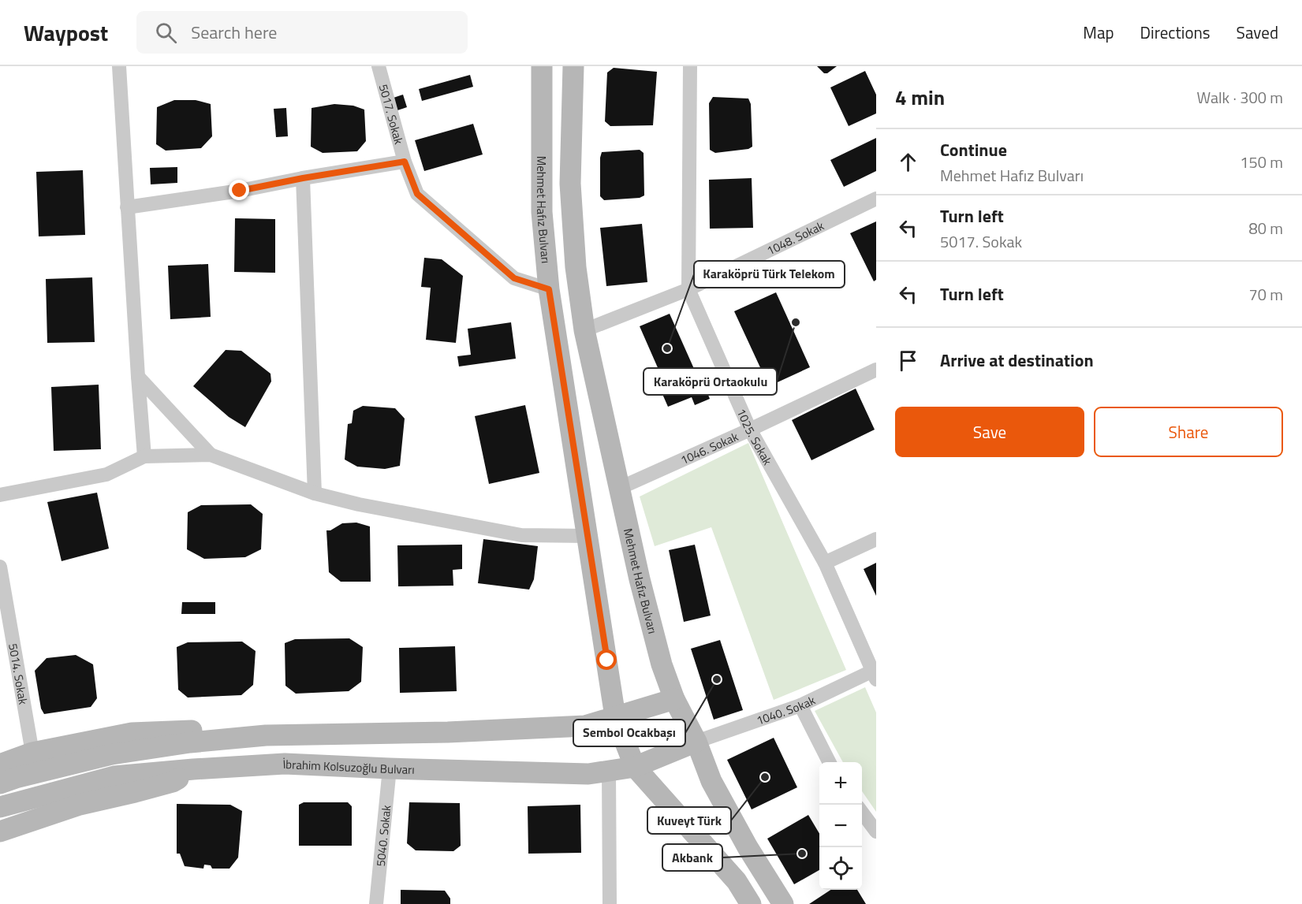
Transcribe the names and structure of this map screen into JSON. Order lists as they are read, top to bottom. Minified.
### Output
{"streets":{"main road":["Mehmet Hafız Bulvarı","İbrahim Kolsuzoğlu Bulvarı"],"street":["5017. Sokak","1048. Sokak","1025. Sokak","1046. Sokak","5014. Sokak","1040. Sokak","5040. Sokak"]},"crossings":[["5017. Sokak","Mehmet Hafız Bulvarı"],["Mehmet Hafız Bulvarı","1048. Sokak"],["Mehmet Hafız Bulvarı","1046. Sokak"],["Mehmet Hafız Bulvarı","1040. Sokak"],["Mehmet Hafız Bulvarı","İbrahim Kolsuzoğlu Bulvarı"],["1048. Sokak","1025. Sokak"],["1025. Sokak","1046. Sokak"],["1025. Sokak","1040. Sokak"],["1040. Sokak","İbrahim Kolsuzoğlu Bulvarı"],["İbrahim Kolsuzoğlu Bulvarı","5040. Sokak"]],"places":["Karaköprü Ortaokulu","Karaköprü Türk Telekom","Sembol Ocakbaşı","Kuveyt Türk","Akbank"],"page":{"header":"Waypost","search":"Search here","nav":["Map","Directions","Saved"],"heading":["4 min","Walk · 300 m"],"list":[["Continue","Mehmet Hafız Bulvarı","150 m"],["Turn left","5017. Sokak","80 m"],["Turn left","70 m"],"Arrive at destination"],"buttons":["Save","Share"],"map_buttons":["+","−"]}}
